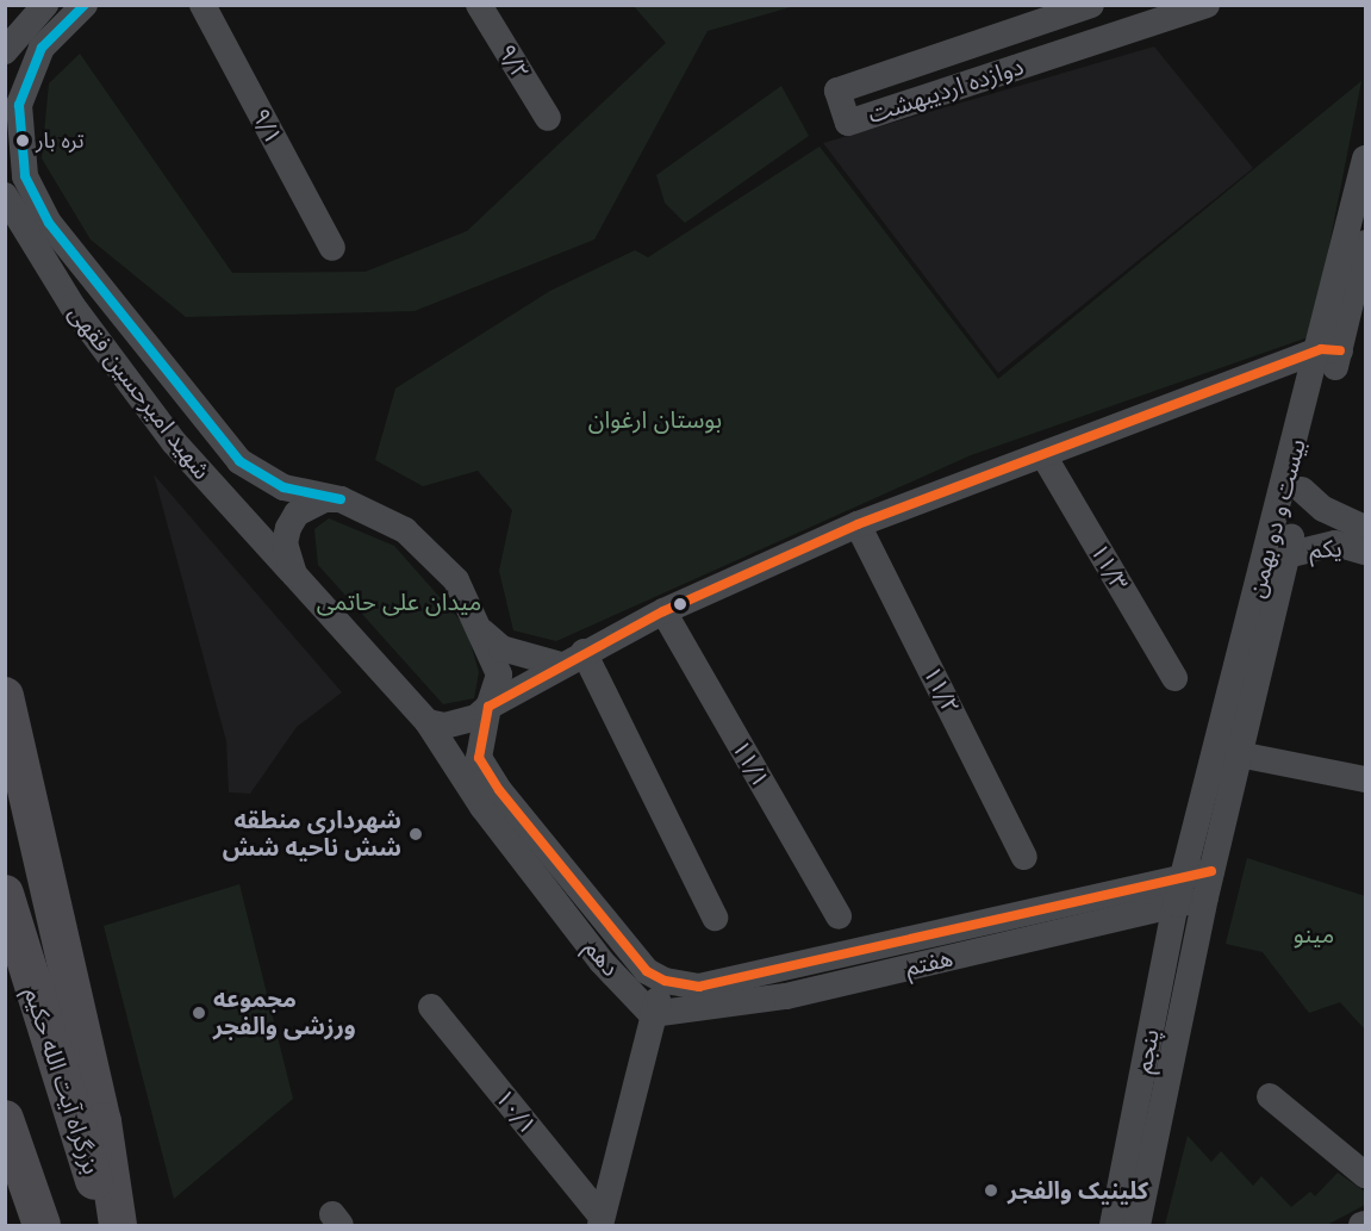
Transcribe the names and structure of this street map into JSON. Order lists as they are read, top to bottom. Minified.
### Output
{"streets":{"highway":["بزرگراه آیت الله حکیم"],"street":["۹/۲","دوازده اردیبهشت","۹/۱","شهید امیرحسین فقهی","بیست و دو بهمن","یکم","۱۱/۳","۱۱/۲","۱۱/۱","دهم","هفتم","پنجم","۱۰/۱"]},"crossings":[["بیست و دو بهمن","یکم"],["بیست و دو بهمن","هفتم"],["بیست و دو بهمن","پنجم"],["دهم","هفتم"],["هفتم","پنجم"]],"parks":["بوستان ارغوان","میدان علی حاتمی","مینو"],"places":["تره بار","شهرداری منطقه شش ناحیه شش","مجموعه ورزشی والفجر","کلینیک والفجر"]}
